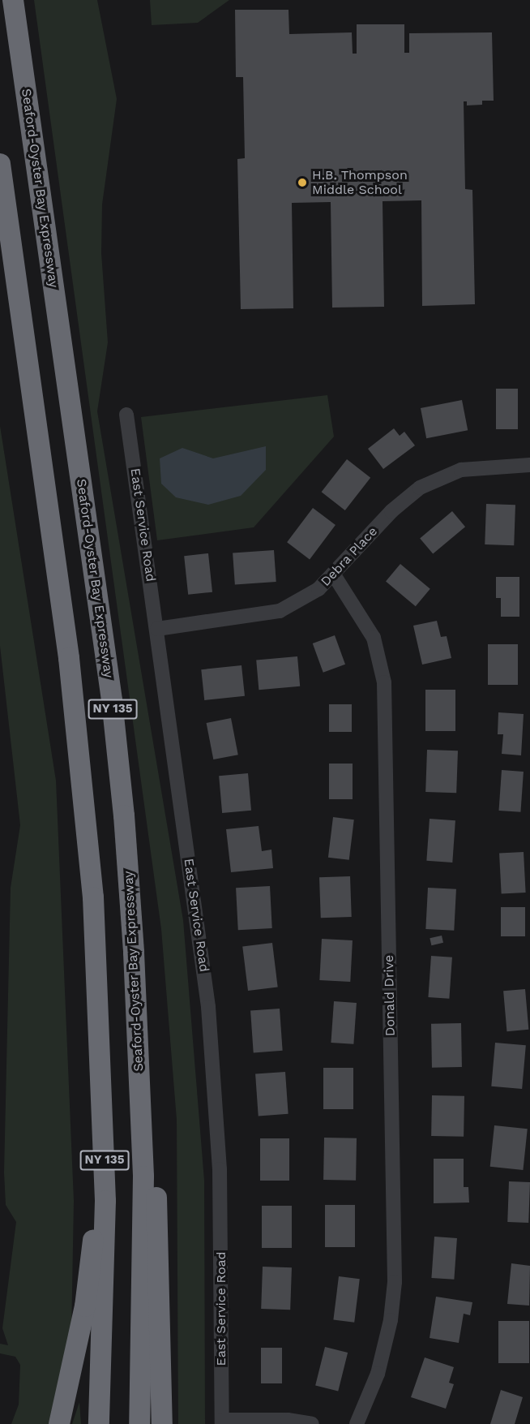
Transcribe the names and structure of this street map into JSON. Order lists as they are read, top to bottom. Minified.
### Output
{"streets":{"highway":["Seaford-Oyster Bay Expressway","NY 135"],"street":["East Service Road","Debra Place","Donald Drive"]},"crossings":[["East Service Road","Debra Place"],["Debra Place","Donald Drive"]],"places":["H.B. Thompson Middle School"]}
